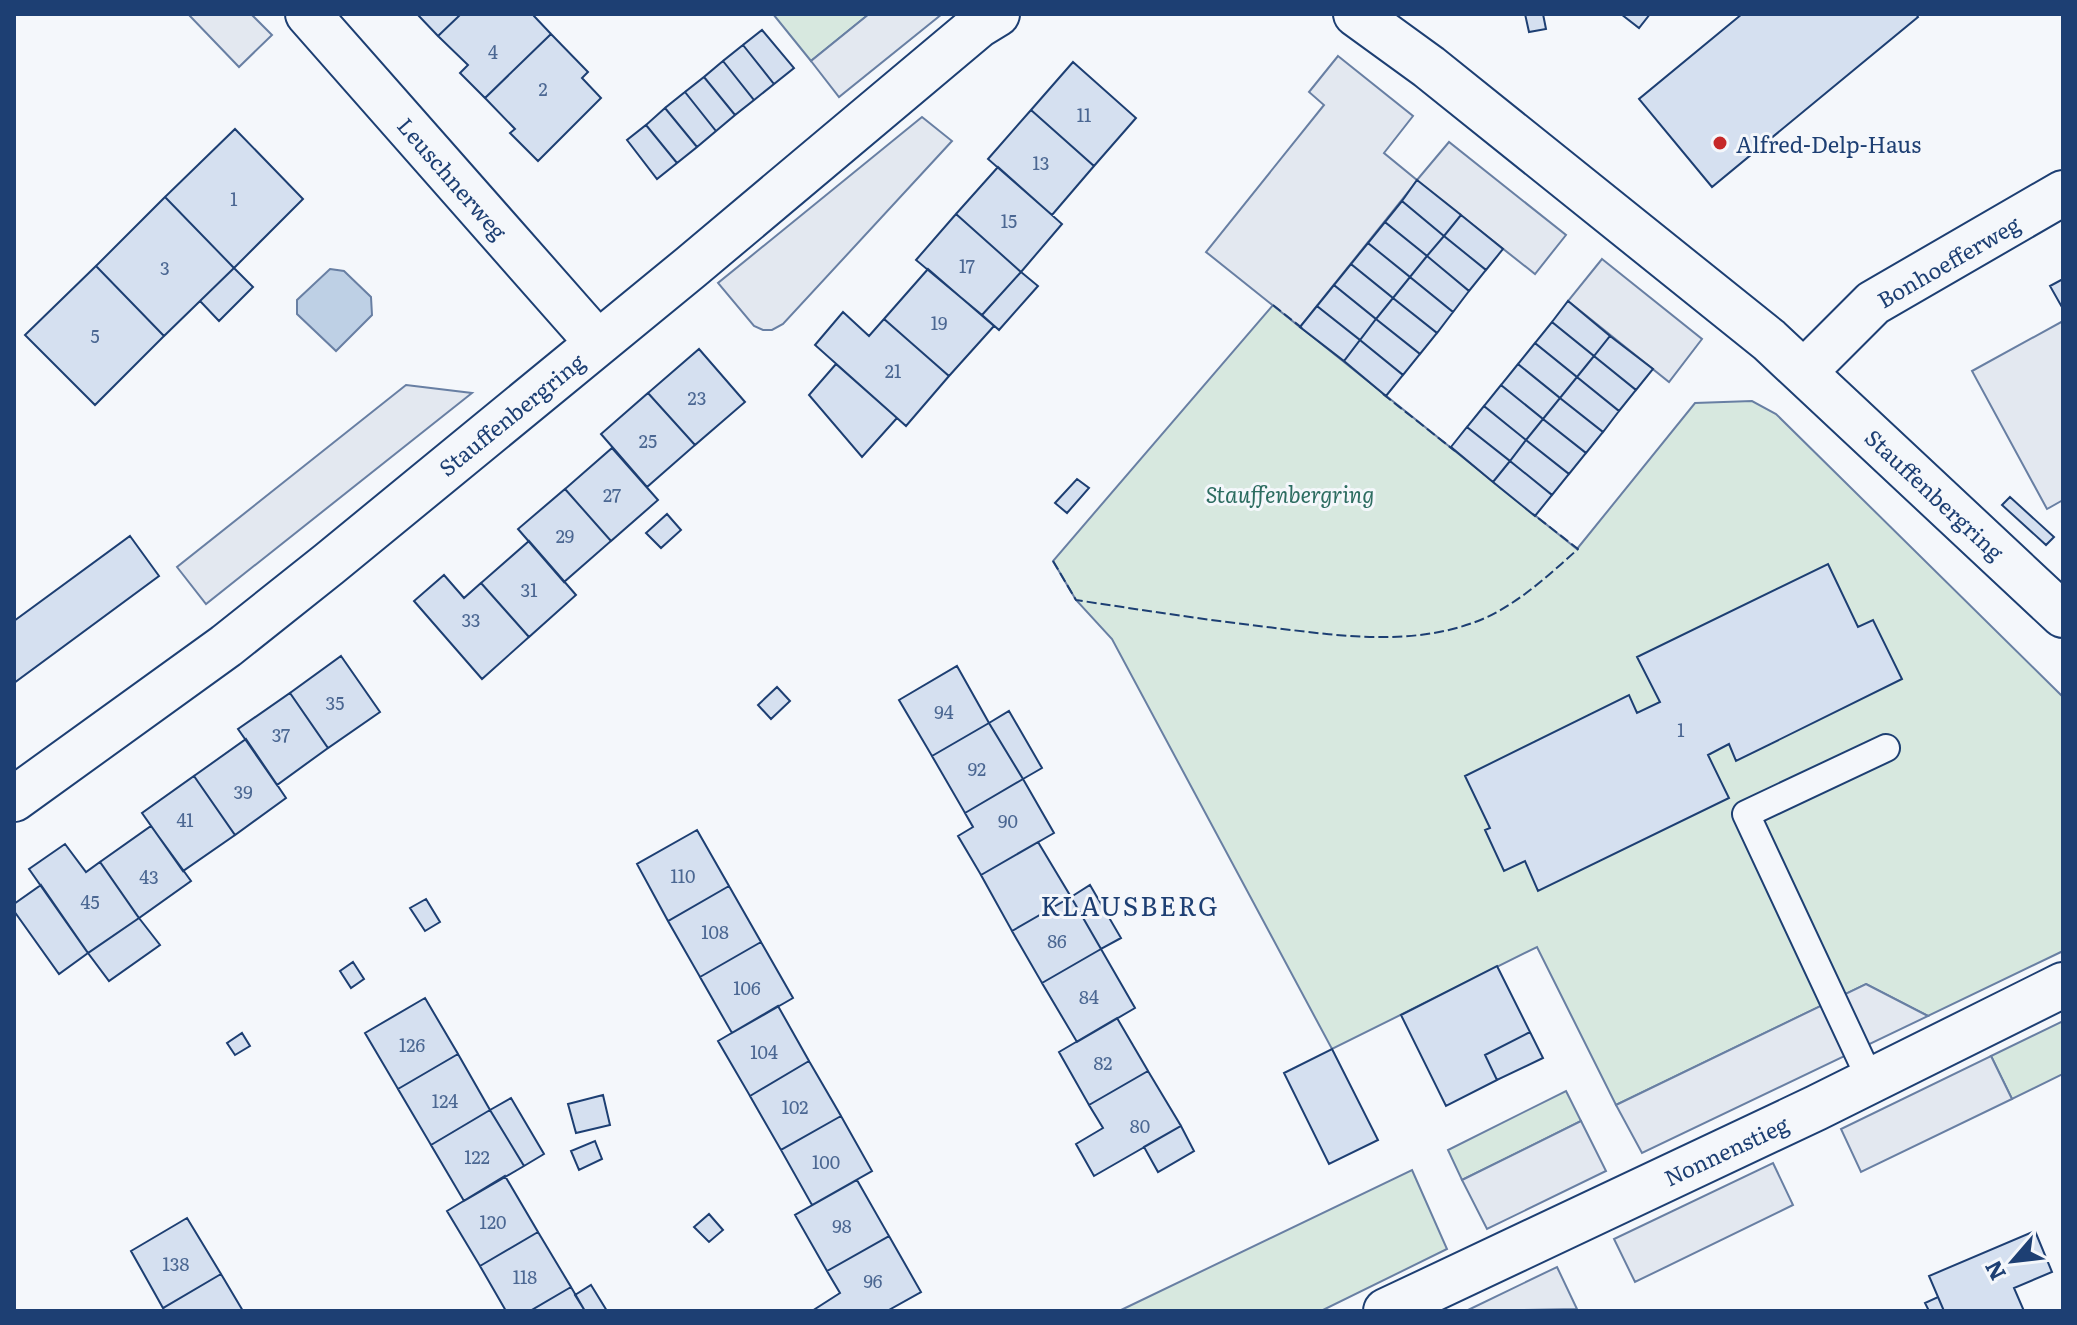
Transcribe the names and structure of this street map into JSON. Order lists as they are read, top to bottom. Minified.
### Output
{"streets":{"street":["Leuschnerweg","Bonhoefferweg","Stauffenbergring","Nonnenstieg"]},"crossings":[["Leuschnerweg","Stauffenbergring"],["Bonhoefferweg","Stauffenbergring"]],"districts":["KLAUSBERG"],"parks":["Stauffenbergring"],"places":["Alfred-Delp-Haus"],"house_numbers":["4","2","11","13","1","15","17","3","19","5","21","23","25","27","29","31","33","35","94","1","37","92","39","41","90","110","43","45","108","86","106","84","126","104","82","124","102","80","122","100","120","98","138","118","96"],"north":"bottom left"}
